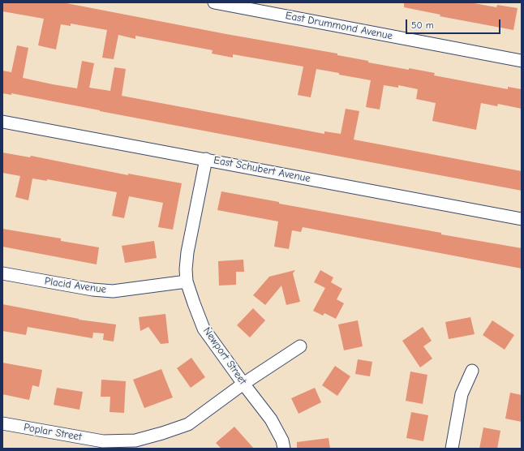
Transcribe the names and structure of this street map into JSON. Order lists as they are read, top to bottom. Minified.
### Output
{"streets":{"street":["East Drummond Avenue","East Schubert Avenue","Placid Avenue","Newport Street","Poplar Street"]},"crossings":[["East Schubert Avenue","Newport Street"],["Placid Avenue","Newport Street"],["Newport Street","Poplar Street"]],"scale_bar":"50 m"}
